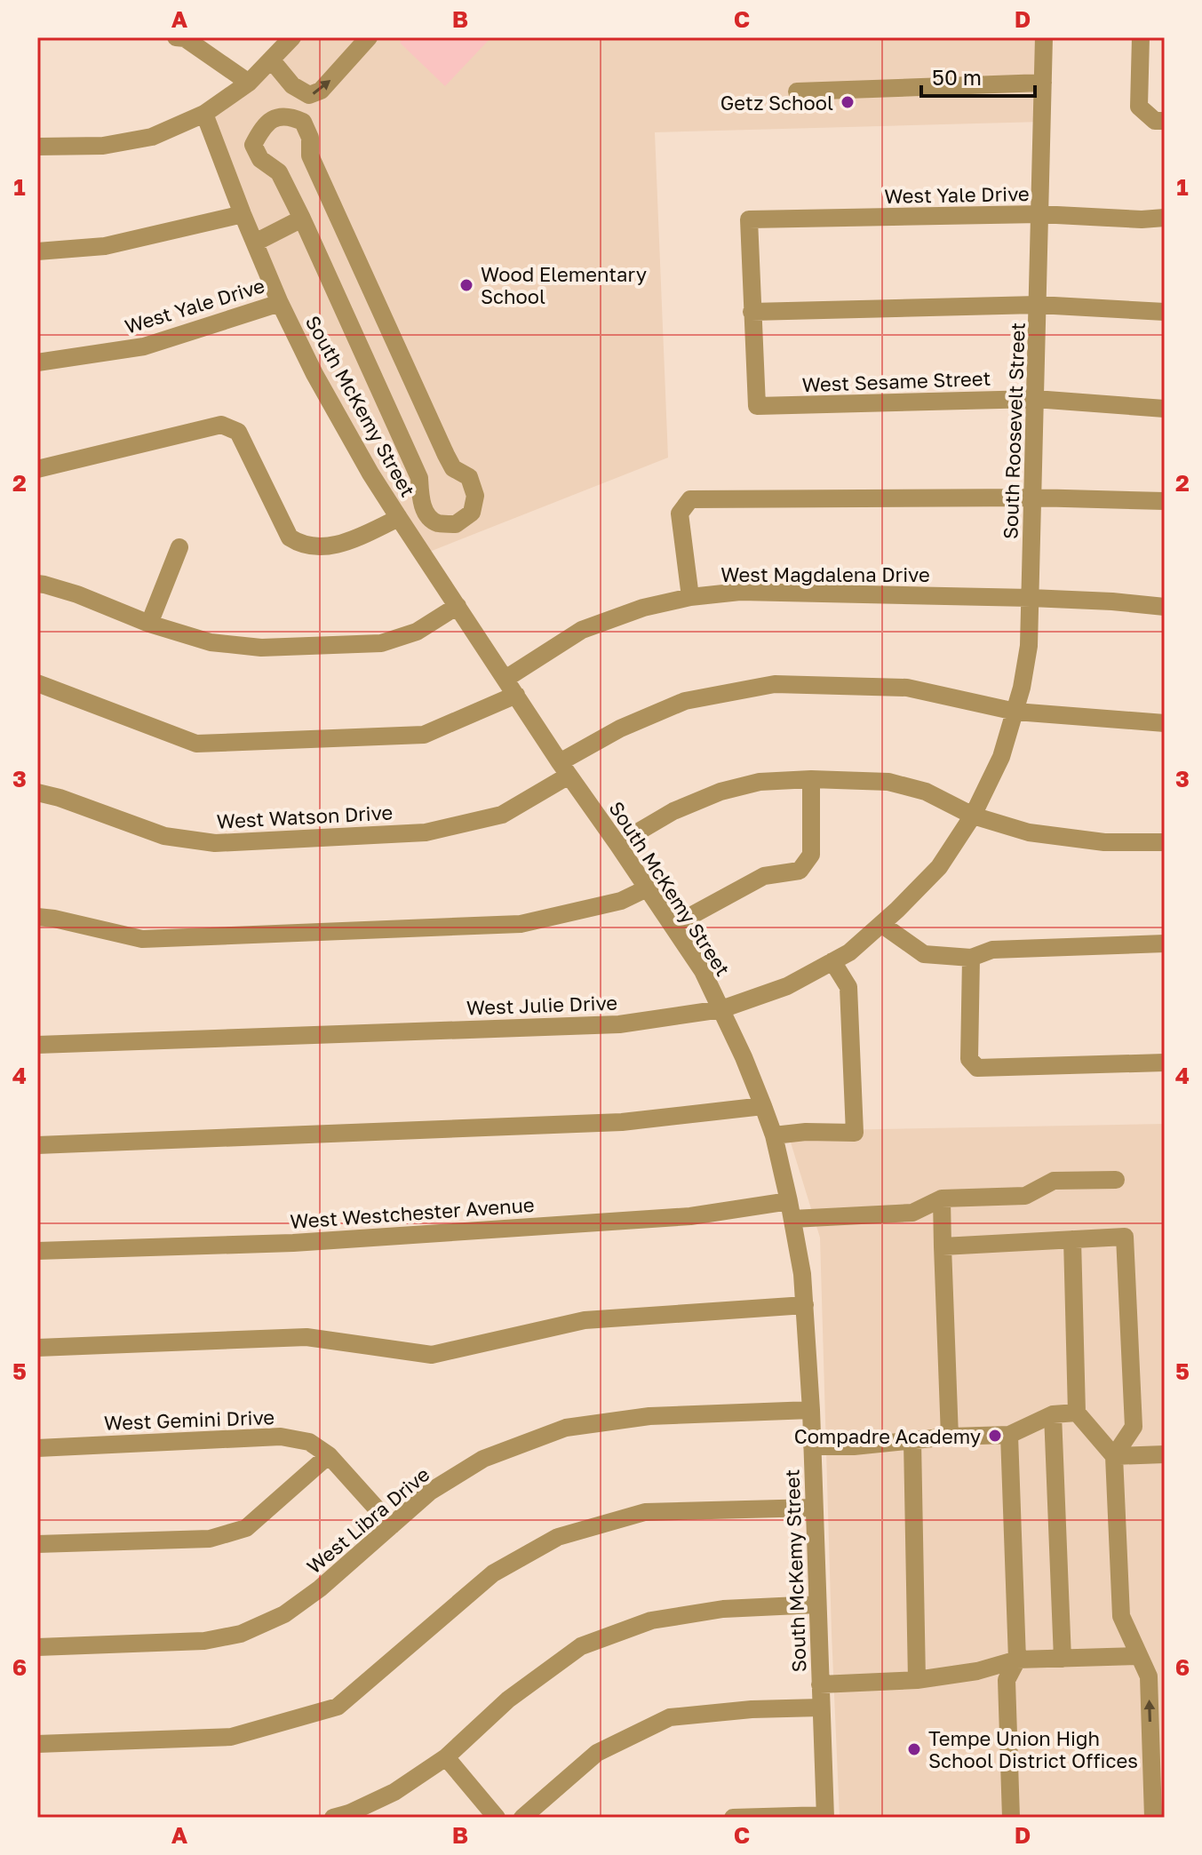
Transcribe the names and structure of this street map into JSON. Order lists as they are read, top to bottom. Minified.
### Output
{"streets":{"street":["West Yale Drive","West Sesame Street","South McKemy Street","South Roosevelt Street","West Magdalena Drive","West Watson Drive","West Julie Drive","West Westchester Avenue","West Gemini Drive","West Libra Drive"]},"crossings":[["West Yale Drive","West Sesame Street"],["West Yale Drive","South McKemy Street"],["West Yale Drive","South Roosevelt Street"],["West Sesame Street","South Roosevelt Street"],["South McKemy Street","West Magdalena Drive"],["South McKemy Street","West Watson Drive"],["South McKemy Street","West Julie Drive"],["South McKemy Street","West Westchester Avenue"],["South McKemy Street","West Libra Drive"],["South Roosevelt Street","West Magdalena Drive"],["South Roosevelt Street","West Watson Drive"],["South Roosevelt Street","West Julie Drive"],["West Gemini Drive","West Libra Drive"]],"places":["Getz School","Wood Elementary School","Compadre Academy","Tempe Union High School District Offices"],"scale_bar":"50 m","grid":{"columns":["A","B","C","D"],"rows":["1","2","3","4","5","6"]}}
